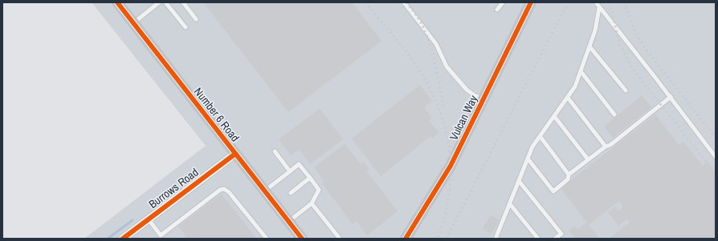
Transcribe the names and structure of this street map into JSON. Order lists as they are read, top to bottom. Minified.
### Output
{"streets":{"street":["Number 6 Road","Vulcan Way","Burrows Road"]},"crossings":[["Number 6 Road","Burrows Road"]]}
